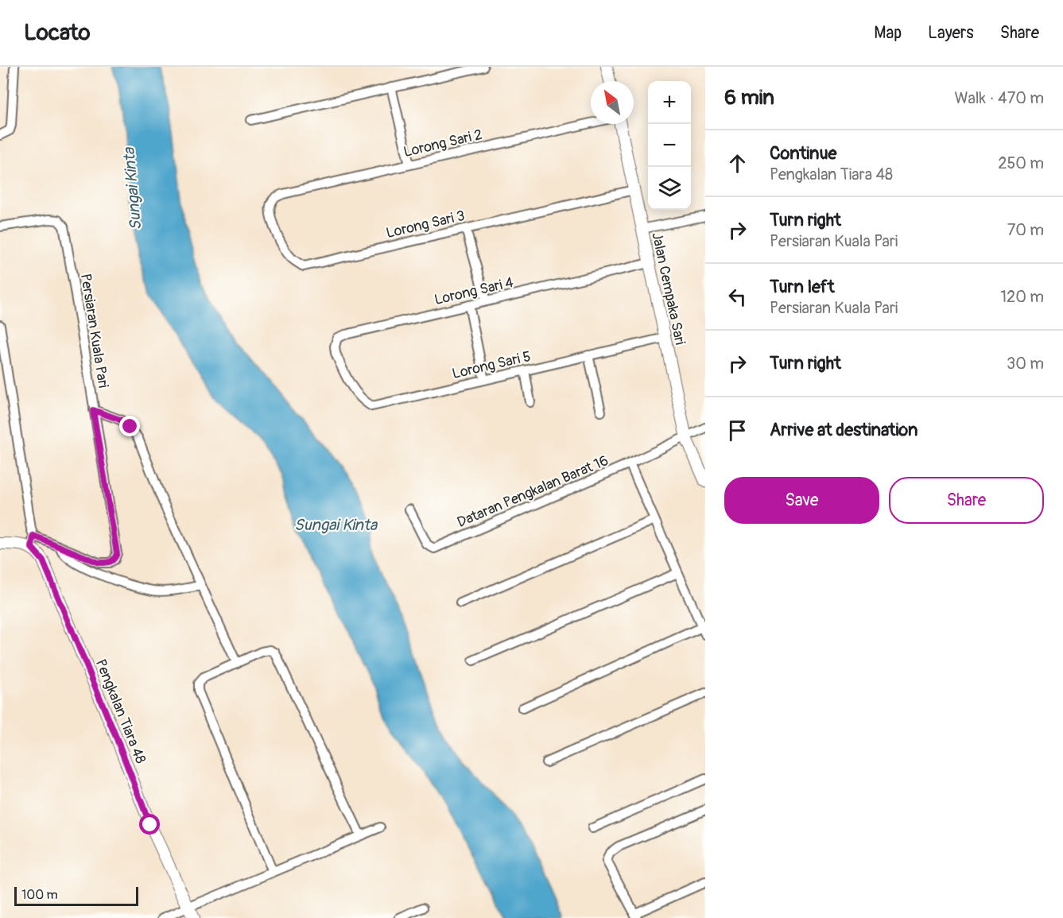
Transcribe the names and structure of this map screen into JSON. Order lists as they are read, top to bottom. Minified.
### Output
{"streets":{"street":["Lorong Sari 2","Lorong Sari 3","Jalan Cempaka Sari","Lorong Sari 4","Persiaran Kuala Pari","Lorong Sari 5","Dataran Pengkalan Barat 16","Pengkalan Tiara 48"]},"crossings":[["Lorong Sari 2","Lorong Sari 3"],["Lorong Sari 3","Jalan Cempaka Sari"],["Jalan Cempaka Sari","Lorong Sari 4"],["Jalan Cempaka Sari","Lorong Sari 5"],["Jalan Cempaka Sari","Dataran Pengkalan Barat 16"],["Lorong Sari 4","Lorong Sari 5"]],"water":["Sungai Kinta"],"scale_bar":"100 m","north":"top left","page":{"header":"Locato","nav":["Map","Layers","Share"],"heading":["6 min","Walk · 470 m"],"map_buttons":["+","−"],"list":[["Continue","Pengkalan Tiara 48","250 m"],["Turn right","Persiaran Kuala Pari","70 m"],["Turn left","Persiaran Kuala Pari","120 m"],["Turn right","30 m"],"Arrive at destination"],"buttons":["Save","Share"],"scale":"100 m"}}
